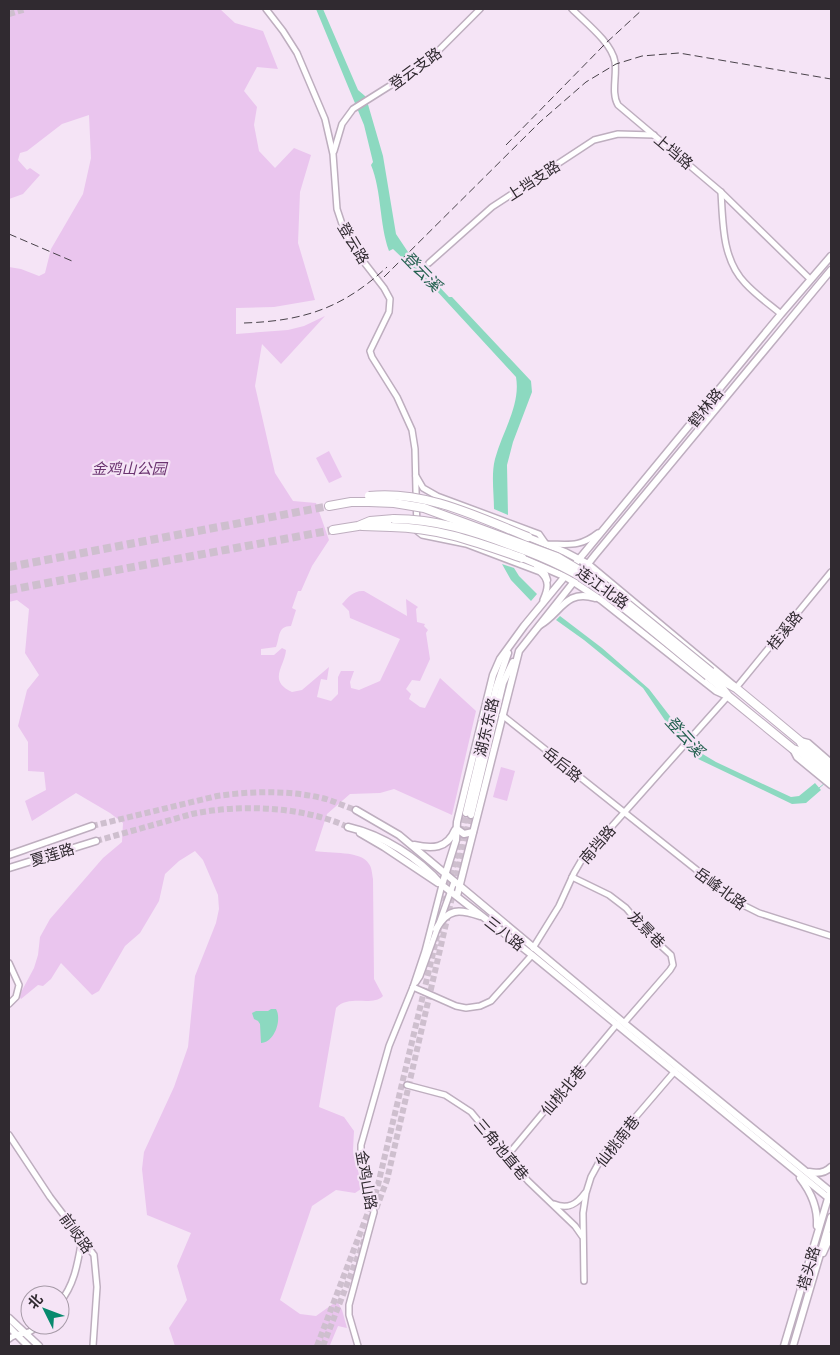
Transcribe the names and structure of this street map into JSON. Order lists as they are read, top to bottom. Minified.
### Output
{"streets":{"highway":["连江北路"],"main road":["鹤林路","湖东东路","夏莲路","三八路","塔头路"],"street":["登云支路","上垱路","上垱支路","登云路","桂溪路","岳后路","南垱路","岳峰北路","龙景巷","仙桃北巷","仙桃南巷","三角池直巷","金鸡山路","前岐路"]},"crossings":[["登云支路","登云路"],["上垱路","上垱支路"],["上垱路","鹤林路"],["连江北路","桂溪路"],["连江北路","南垱路"],["岳后路","南垱路"],["岳后路","岳峰北路"],["南垱路","岳峰北路"],["南垱路","龙景巷"],["南垱路","三八路"],["南垱路","金鸡山路"],["龙景巷","三八路"],["龙景巷","仙桃北巷"],["三八路","仙桃北巷"],["三八路","仙桃南巷"],["三八路","塔头路"],["仙桃北巷","三角池直巷"],["仙桃南巷","三角池直巷"]],"water":["登云溪"],"parks":["金鸡山公园"],"north":"top left"}
